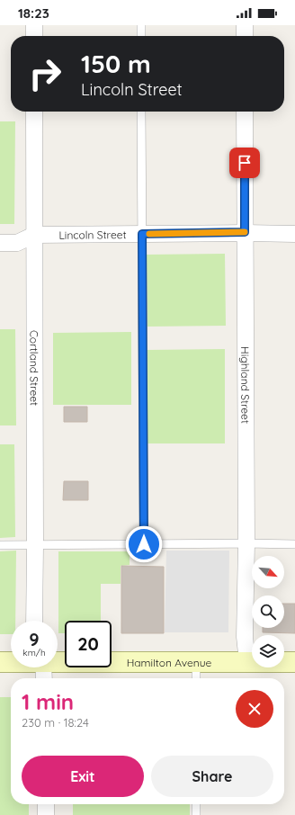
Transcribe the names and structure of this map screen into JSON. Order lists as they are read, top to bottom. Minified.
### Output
{"streets":{"main road":["Hamilton Avenue"],"street":["Lincoln Street","Cortland Street","Highland Street"]},"crossings":[["Lincoln Street","Cortland Street"],["Lincoln Street","Highland Street"],["Highland Street","Hamilton Avenue"]],"north":"bottom right","page":{"status":"18:23","turn":["150 m","Lincoln Street"],"speed":"9 km/h","limit":"20","heading":["1 min","230 m · 18:24"],"buttons":["Exit","Share"]}}
